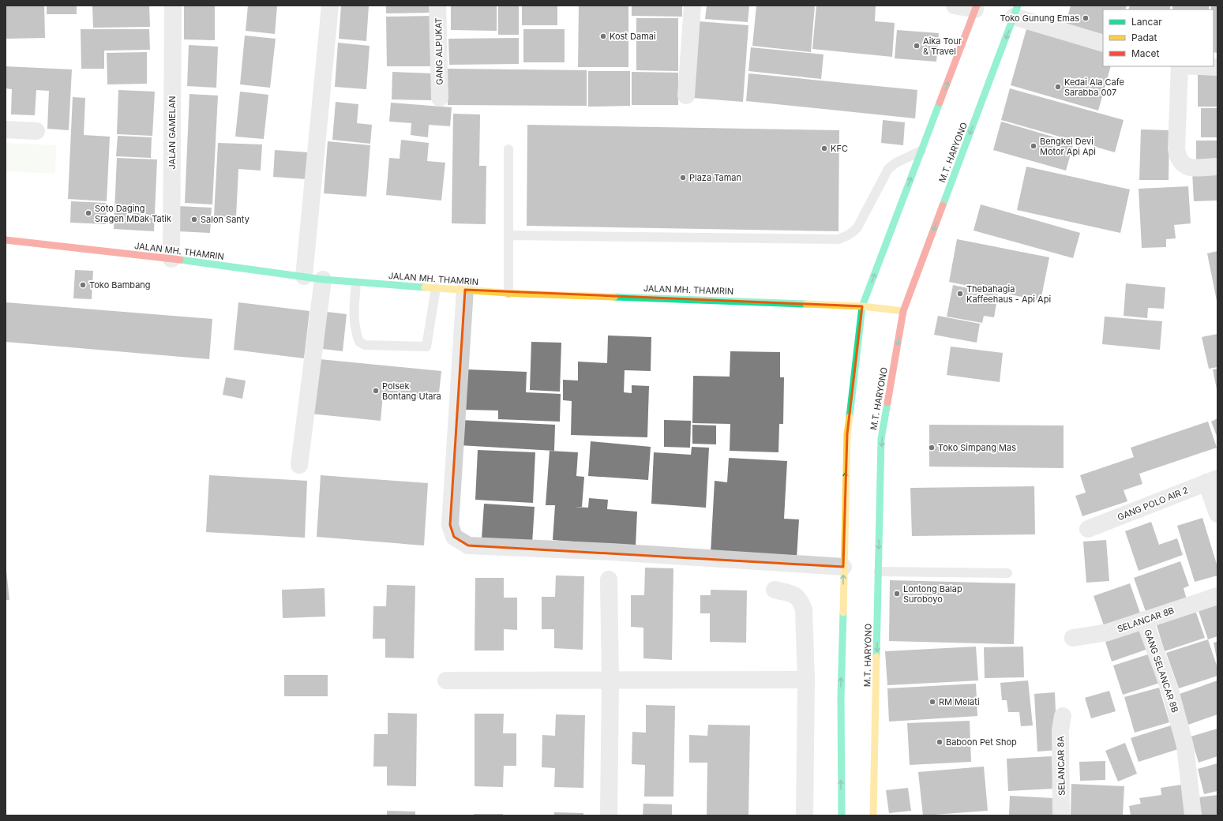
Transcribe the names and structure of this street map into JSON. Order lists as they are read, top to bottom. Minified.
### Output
{"streets":{"main road":["M.T. HARYONO","JALAN MH. THAMRIN"],"street":["GANG ALPUKAT","JALAN GAMELAN","GANG POLO AIR 2","SELANCAR 8B","GANG SELANCAR 8B","SELANCAR 8A"]},"crossings":[["JALAN GAMELAN","JALAN MH. THAMRIN"],["M.T. HARYONO","JALAN MH. THAMRIN"],["SELANCAR 8B","GANG SELANCAR 8B"]],"places":["Toko Gunung Emas","Kost Damai","Aika Tour & Travel","Kedai Ala Cafe Sarabba 007","Bengkel Devi Motor Api Api","KFC","Plaza Taman","Soto Daging Sragen Mbak Tatik","Salon Santy","Toko Bambang","Thebahagia Kaffeehaus - Api Api","Polsek Bontang Utara","Toko Simpang Mas","Lontong Balap Suroboyo","RM Melati","Baboon Pet Shop"],"legend":["Lancar","Padat","Macet"]}
